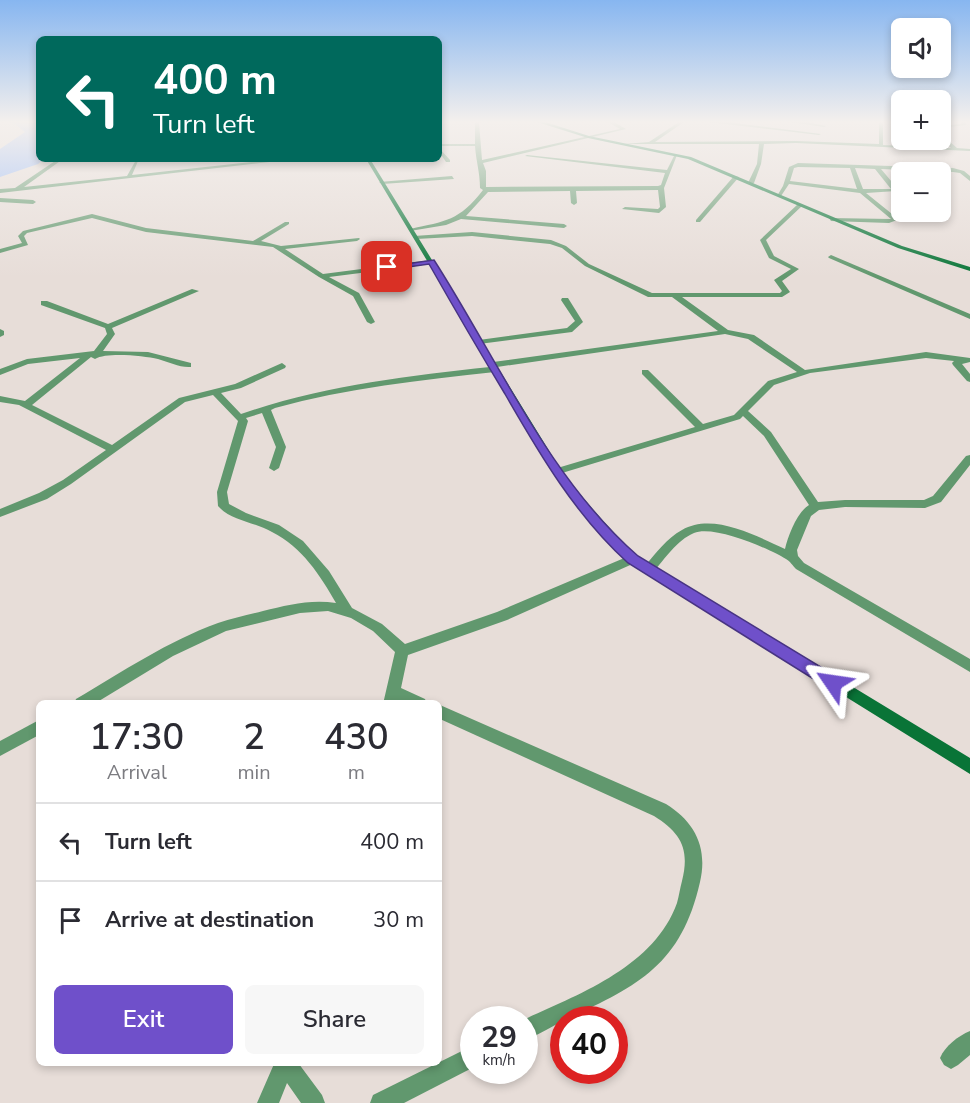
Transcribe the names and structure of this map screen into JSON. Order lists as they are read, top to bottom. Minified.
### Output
{"page":{"map_buttons":["+","−"],"turn":["400 m","Turn left"],"eta":["17:30","Arrival","2","min","430","m"],"list":[{"name":"Turn left","value":"400 m"},{"name":"Arrive at destination","value":"30 m"}],"buttons":["Exit","Share"],"speed":"29 km/h","limit":"40"}}
